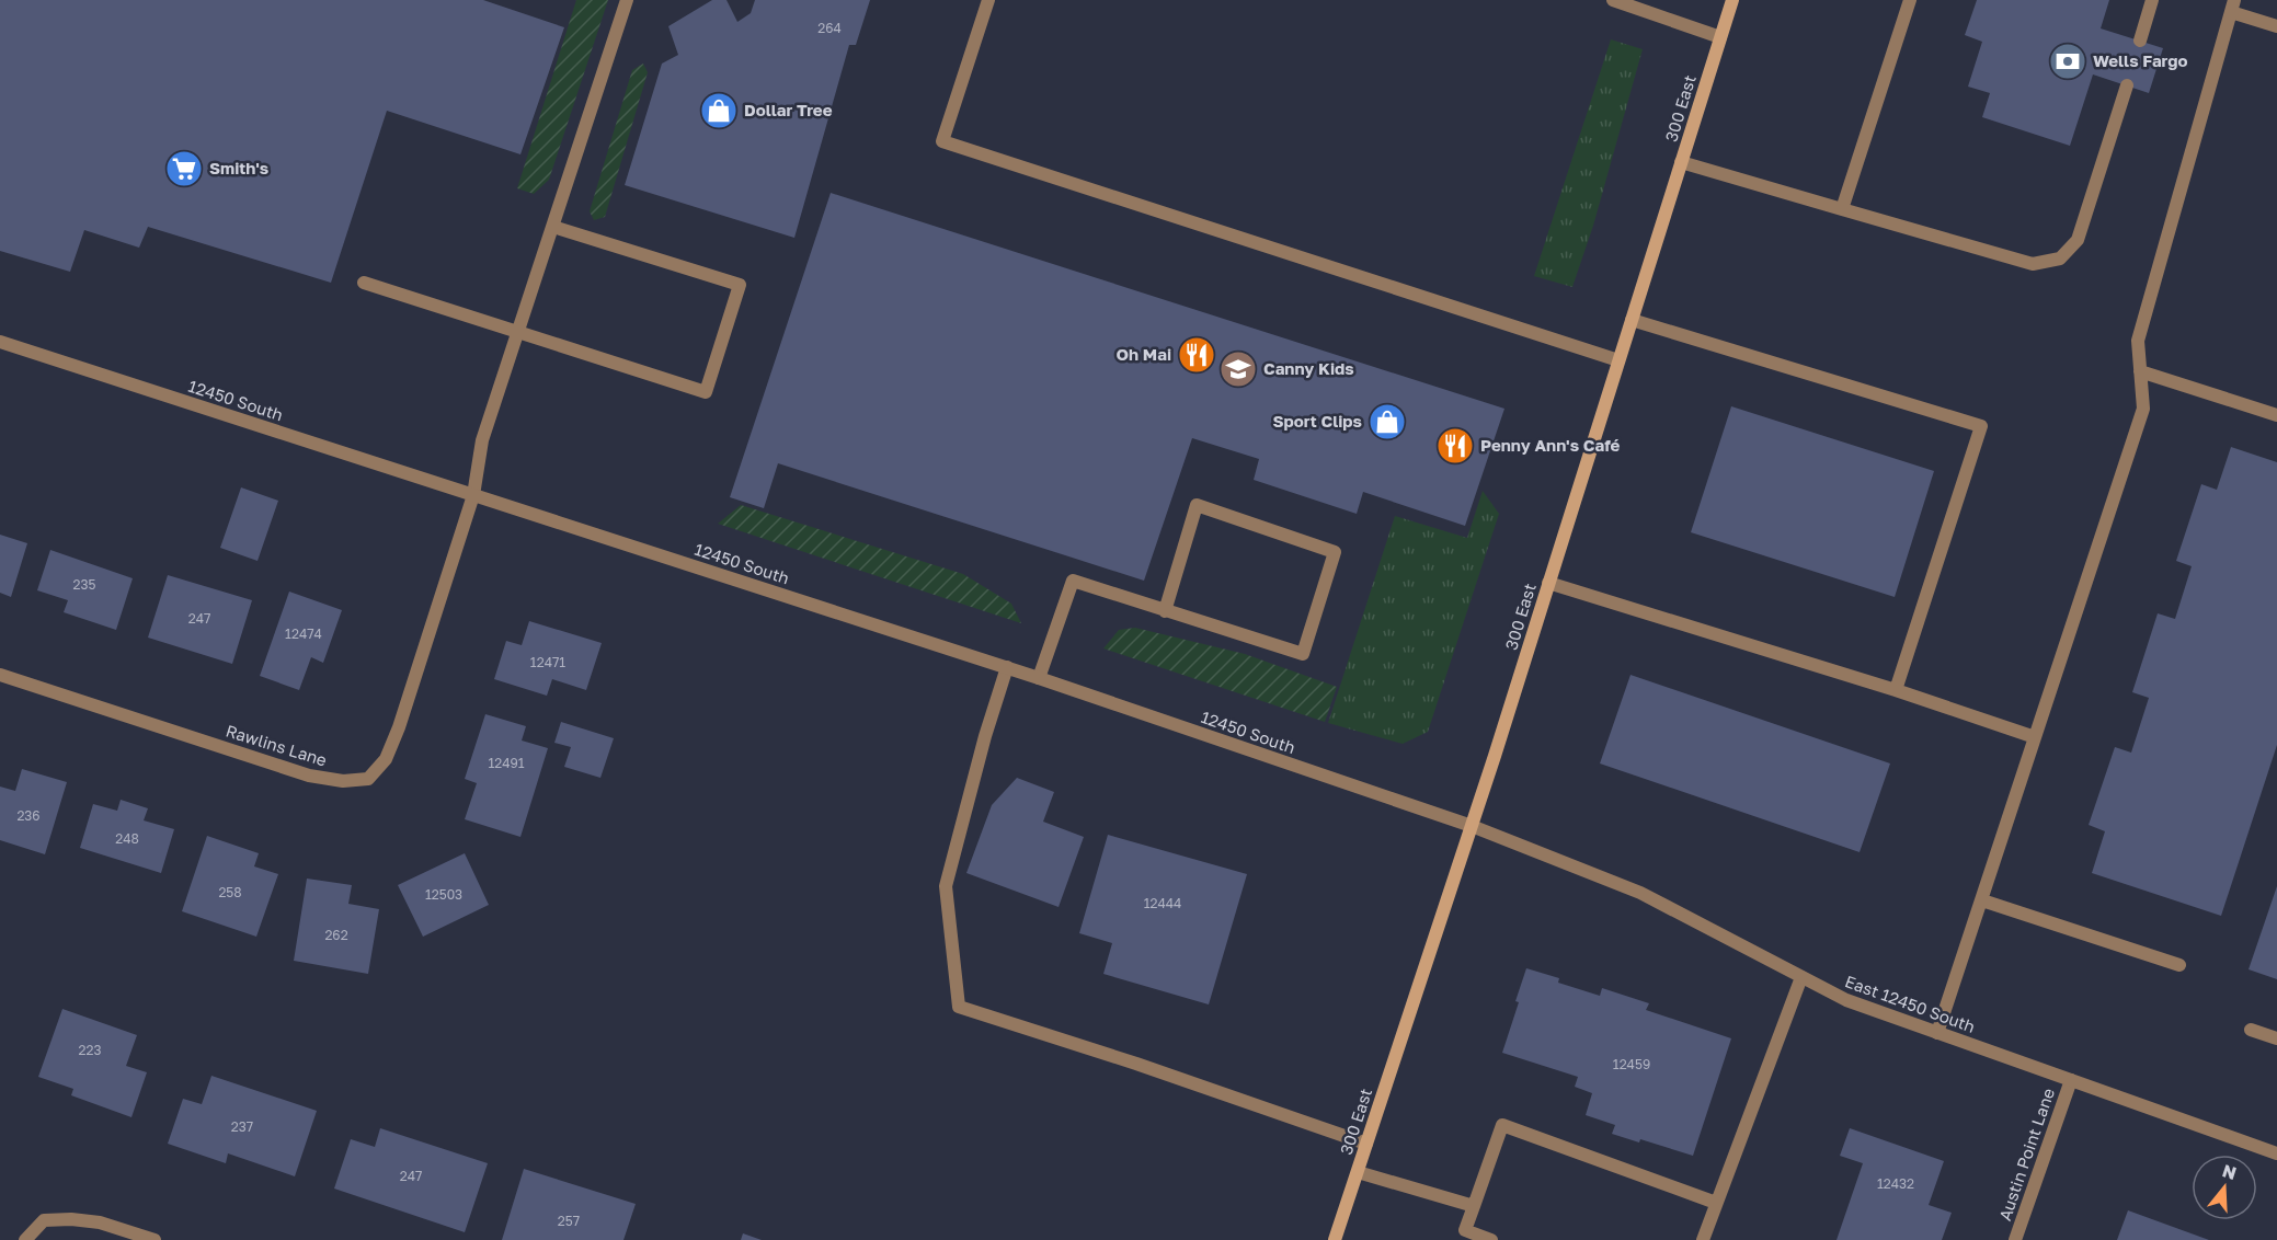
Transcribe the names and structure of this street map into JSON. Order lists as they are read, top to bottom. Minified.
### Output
{"streets":{"main road":["300 East"],"street":["12450 South","Rawlins Lane","East 12450 South","Austin Point Lane"]},"crossings":[["300 East","12450 South"],["300 East","East 12450 South"],["12450 South","Rawlins Lane"],["12450 South","East 12450 South"],["East 12450 South","Austin Point Lane"]],"places":{"bank":["Wells Fargo"],"shop":["Dollar Tree","Sport Clips"],"supermarket":["Smith's"],"restaurant":["Oh Mai","Penny Ann's Café"],"school or university":["Canny Kids"]},"house_numbers":["264","235","247","12474","12471","12491","236","248","258","12503","12444","262","223","12459","237","247","12432","257"],"north":"top"}
